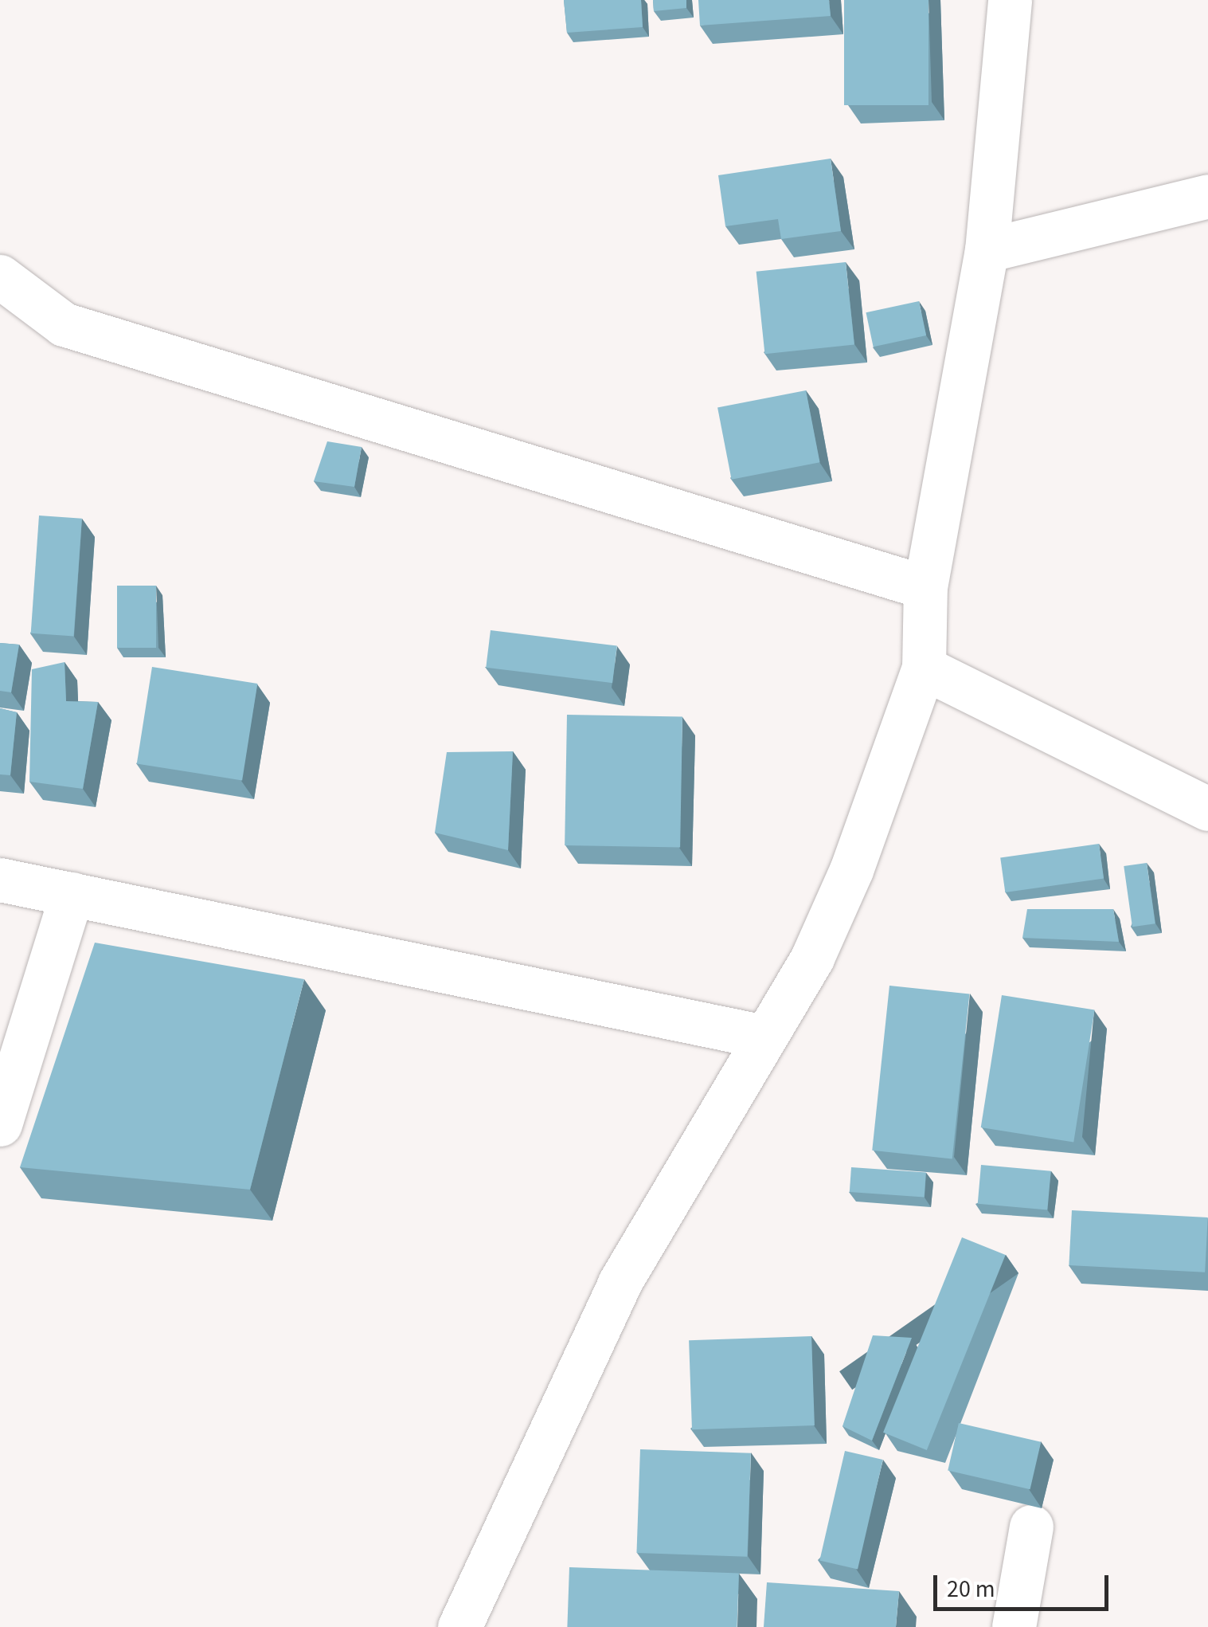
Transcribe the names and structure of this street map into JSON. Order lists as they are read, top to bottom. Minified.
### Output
{"scale_bar":"20 m"}
